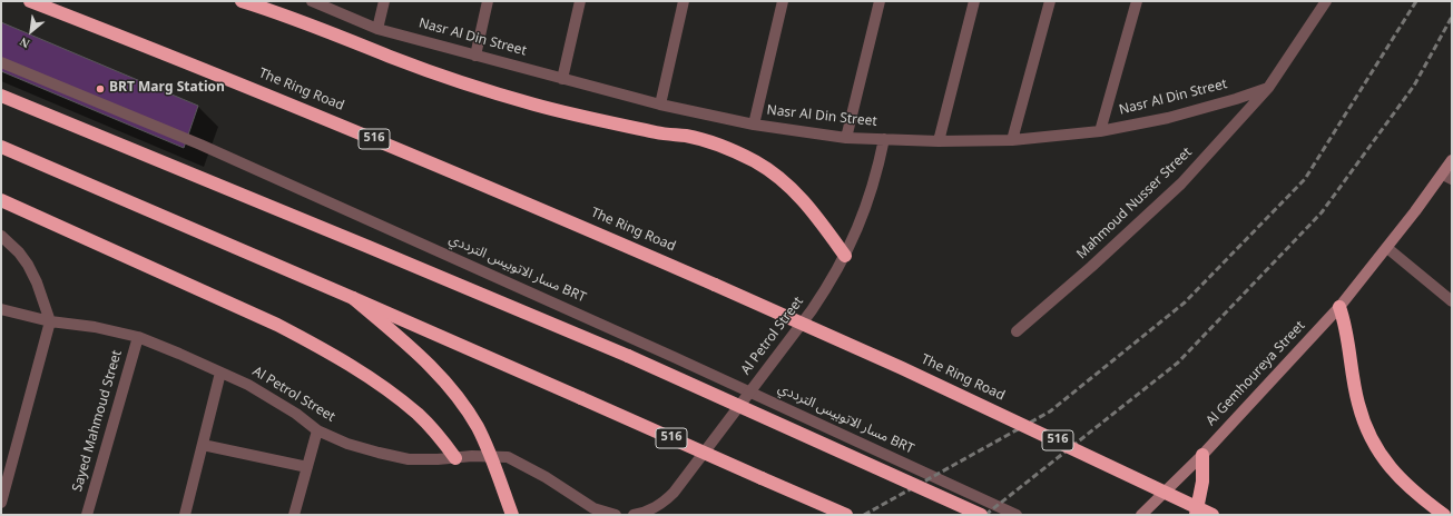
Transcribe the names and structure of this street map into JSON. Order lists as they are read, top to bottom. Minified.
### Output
{"streets":{"highway":["The Ring Road","516"],"main road":["Al Gemhoureya Street"],"street":["Nasr Al Din Street","Mahmoud Nusser Street","مسار الاتوبيس الترددي BRT","Al Petrol Street","Sayed Mahmoud Street"]},"crossings":[["Nasr Al Din Street","Mahmoud Nusser Street"],["Nasr Al Din Street","Al Petrol Street"],["Al Petrol Street","Sayed Mahmoud Street"]],"places":["BRT Marg Station"],"north":"bottom left"}
